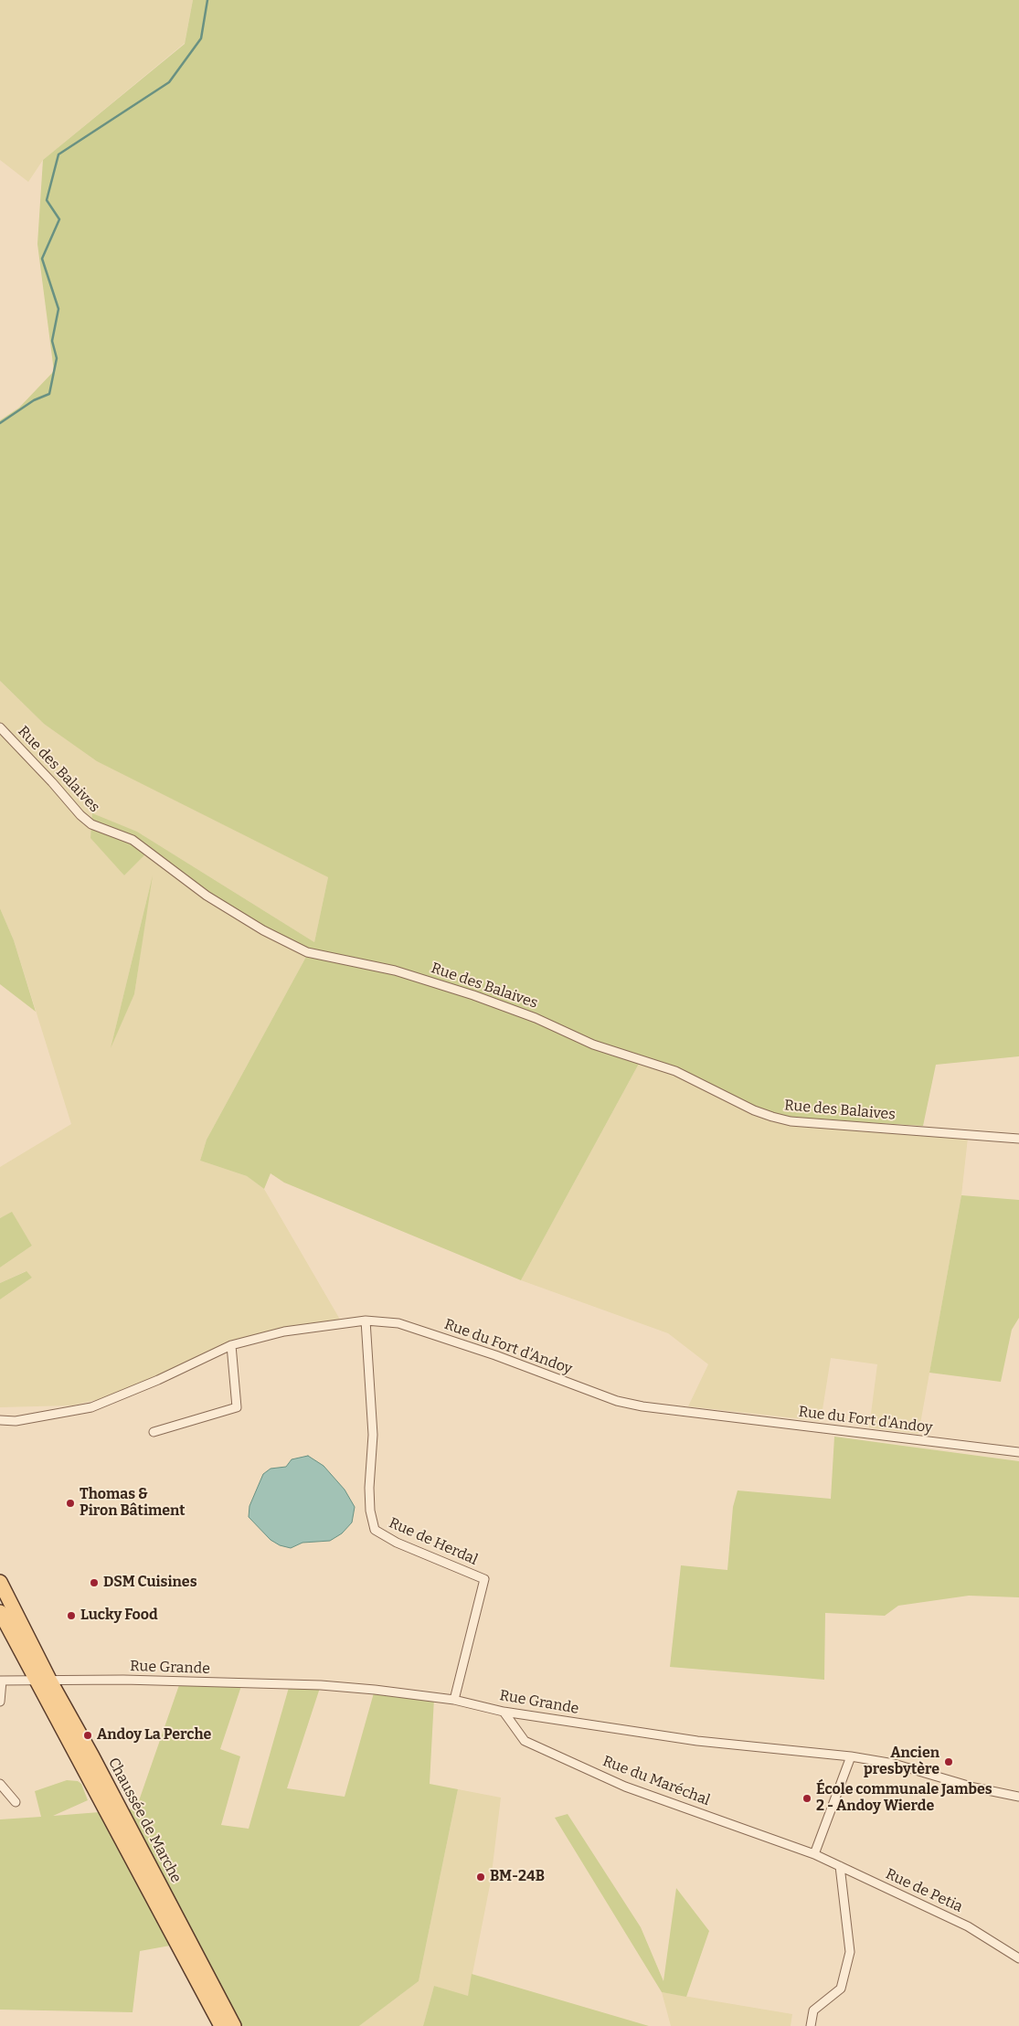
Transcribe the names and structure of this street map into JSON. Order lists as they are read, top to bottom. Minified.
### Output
{"streets":{"main road":["Chaussée de Marche"],"street":["Rue des Balaives","Rue du Fort d'Andoy","Rue de Herdal","Rue Grande","Rue du Maréchal","Rue de Petia"]},"crossings":[["Rue du Fort d'Andoy","Rue de Herdal"],["Rue de Herdal","Rue Grande"],["Rue Grande","Rue du Maréchal"],["Rue Grande","Chaussée de Marche"],["Rue du Maréchal","Rue de Petia"]],"places":["Thomas & Piron Bâtiment","DSM Cuisines","Lucky Food","Andoy La Perche","Ancien presbytère","École communale Jambes 2 - Andoy Wierde","BM-24B"]}
